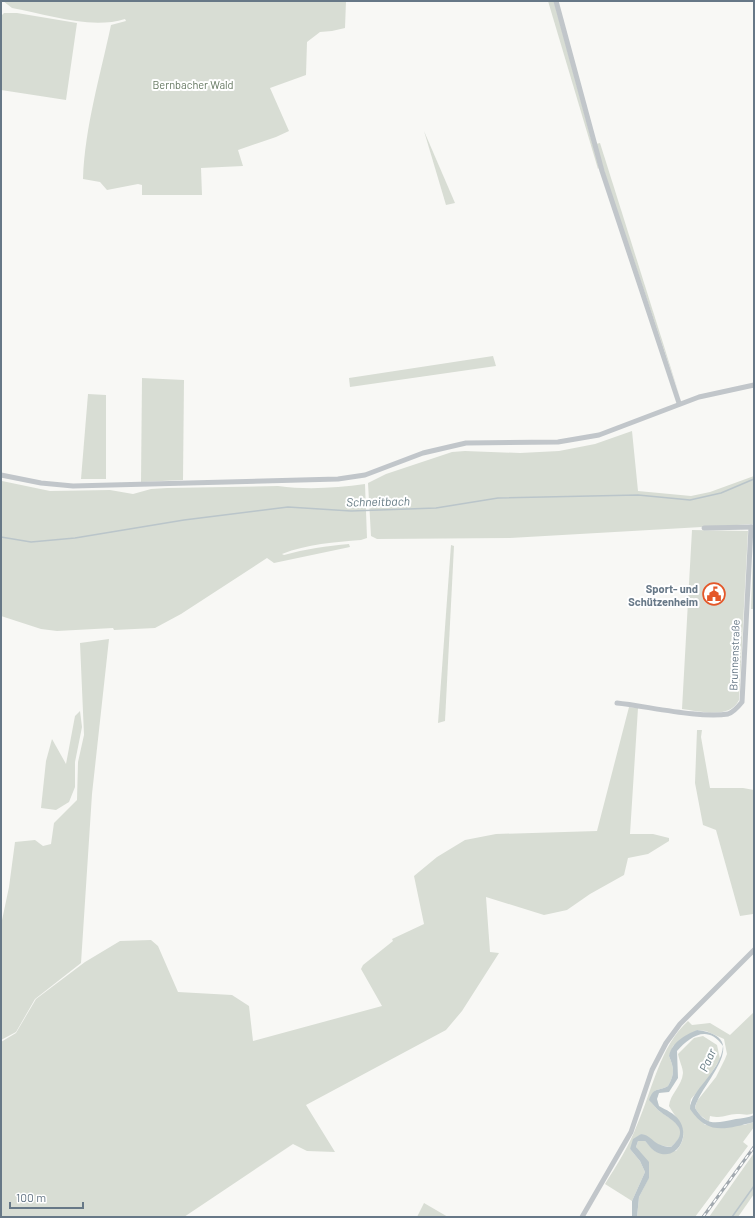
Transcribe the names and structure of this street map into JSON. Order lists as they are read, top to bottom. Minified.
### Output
{"streets":{"street":["Brunnenstraße"]},"water":["Schneitbach","Paar"],"parks":["Bernbacher Wald"],"places":{"public building":["Sport- und Schützenheim"]},"scale_bar":"100 m"}
